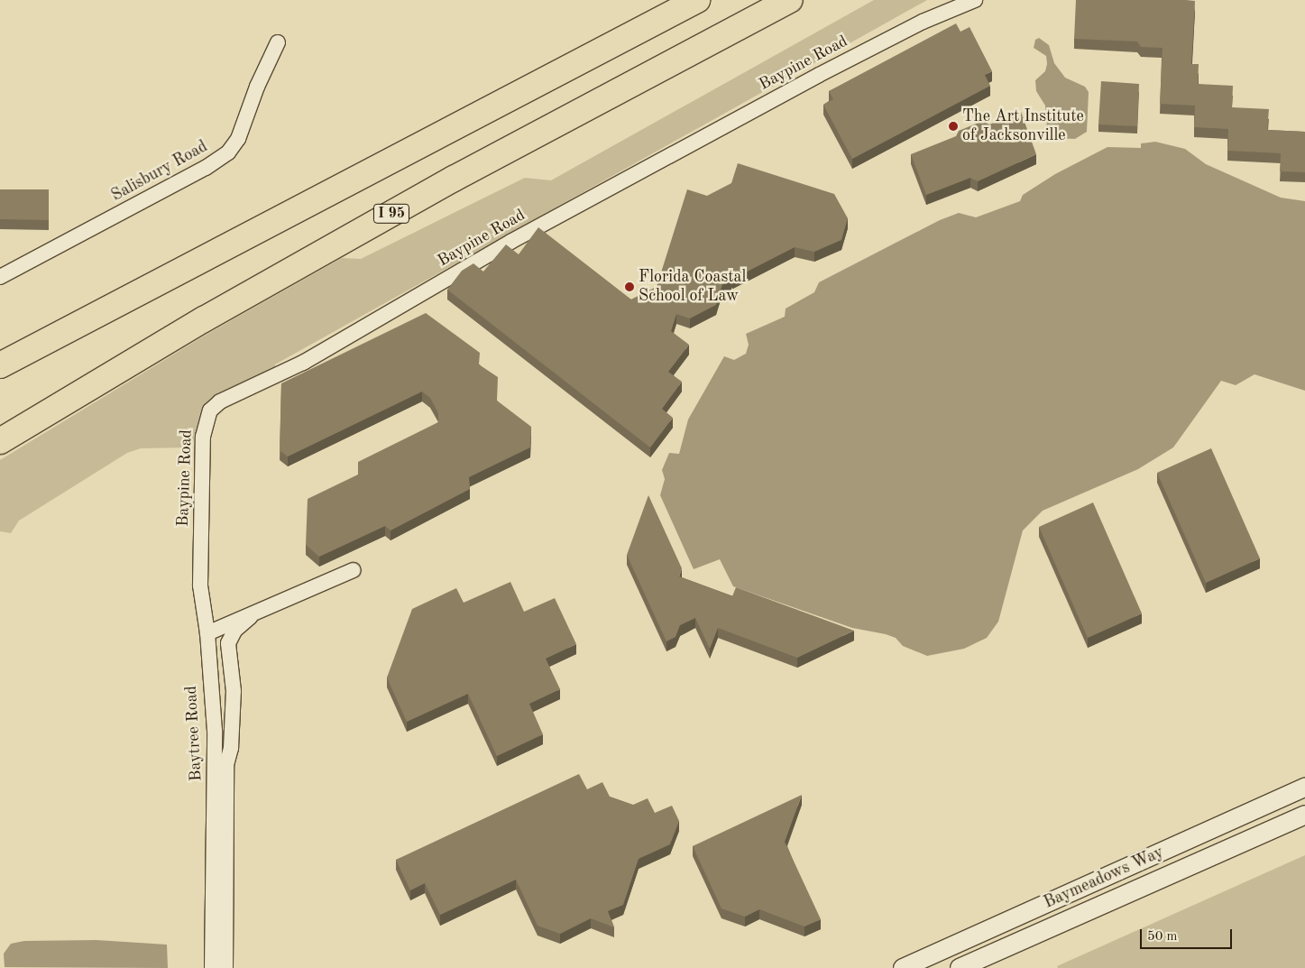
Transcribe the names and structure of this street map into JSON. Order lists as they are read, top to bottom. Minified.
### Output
{"streets":{"highway":["I 95"],"street":["Baypine Road","Salisbury Road","Baytree Road","Baymeadows Way"]},"crossings":[["Baypine Road","Baytree Road"]],"places":["The Art Institute of Jacksonville","Florida Coastal School of Law"],"scale_bar":"50 m"}
